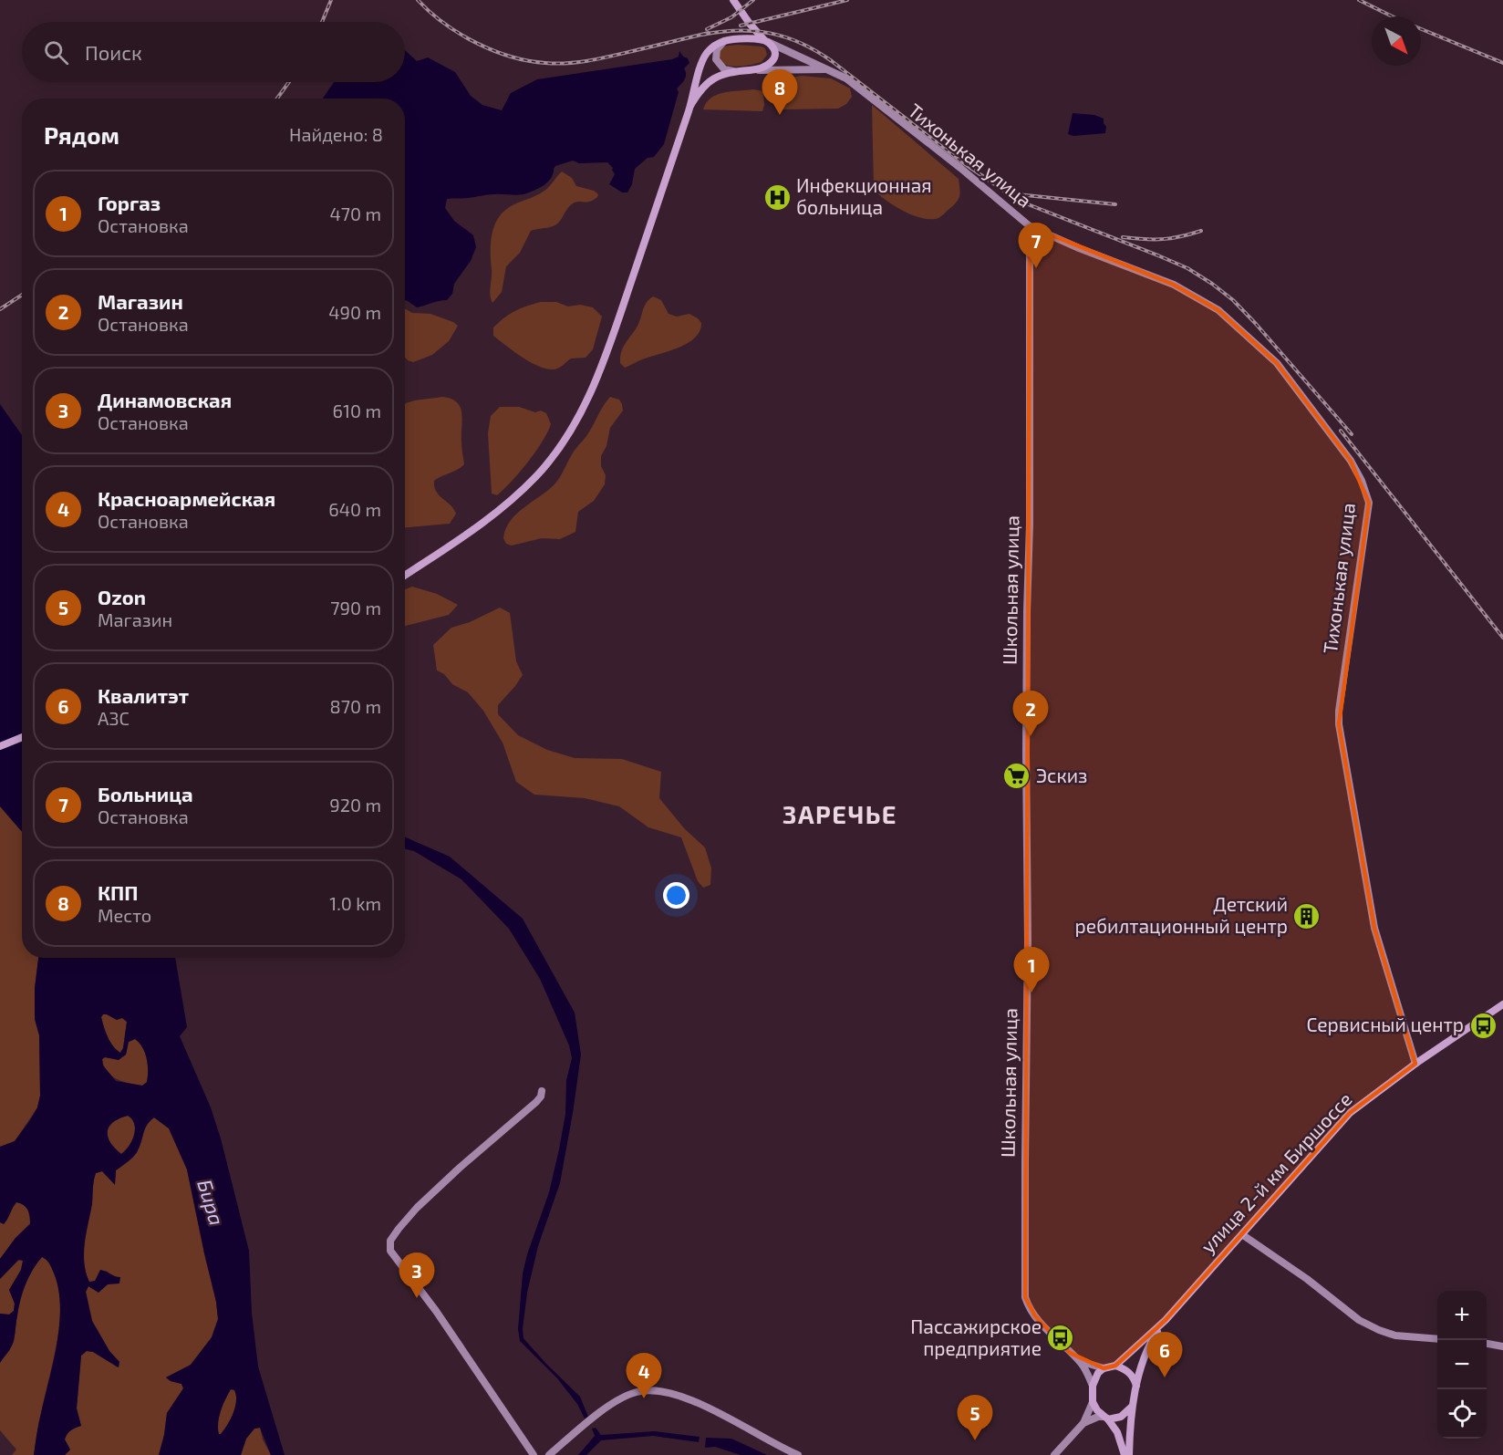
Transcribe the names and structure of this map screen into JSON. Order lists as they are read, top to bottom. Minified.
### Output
{"streets":{"main road":["улица 2-й км Биршоссе"],"street":["Тихонькая улица","Школьная улица"]},"crossings":[["Тихонькая улица","Школьная улица"],["Тихонькая улица","улица 2-й км Биршоссе"]],"districts":["ЗАРЕЧЬЕ"],"water":["Бира"],"places":{"hospital":["Инфекционная больница"],"supermarket":["Эскиз"],"building":["Детский ребилтационный центр"],"bus stop":["Сервисный центр","Пассажирское предприятие"]},"north":"bottom right","page":{"search":"Поиск","pins":["8","7","2","1","3","6","4","5"],"heading":["Рядом","Найдено: 8"],"list":[{"mark":"1","name":"Горгаз","note":"Остановка","value":"470 m"},{"mark":"2","name":"Магазин","note":"Остановка","value":"490 m"},{"mark":"3","name":"Динамовская","note":"Остановка","value":"610 m"},{"mark":"4","name":"Красноармейская","note":"Остановка","value":"640 m"},{"mark":"5","name":"Ozon","note":"Магазин","value":"790 m"},{"mark":"6","name":"Квалитэт","note":"АЗС","value":"870 m"},{"mark":"7","name":"Больница","note":"Остановка","value":"920 m"},{"mark":"8","name":"КПП","note":"Место","value":"1.0 km"}],"map_buttons":["+","−"]}}
